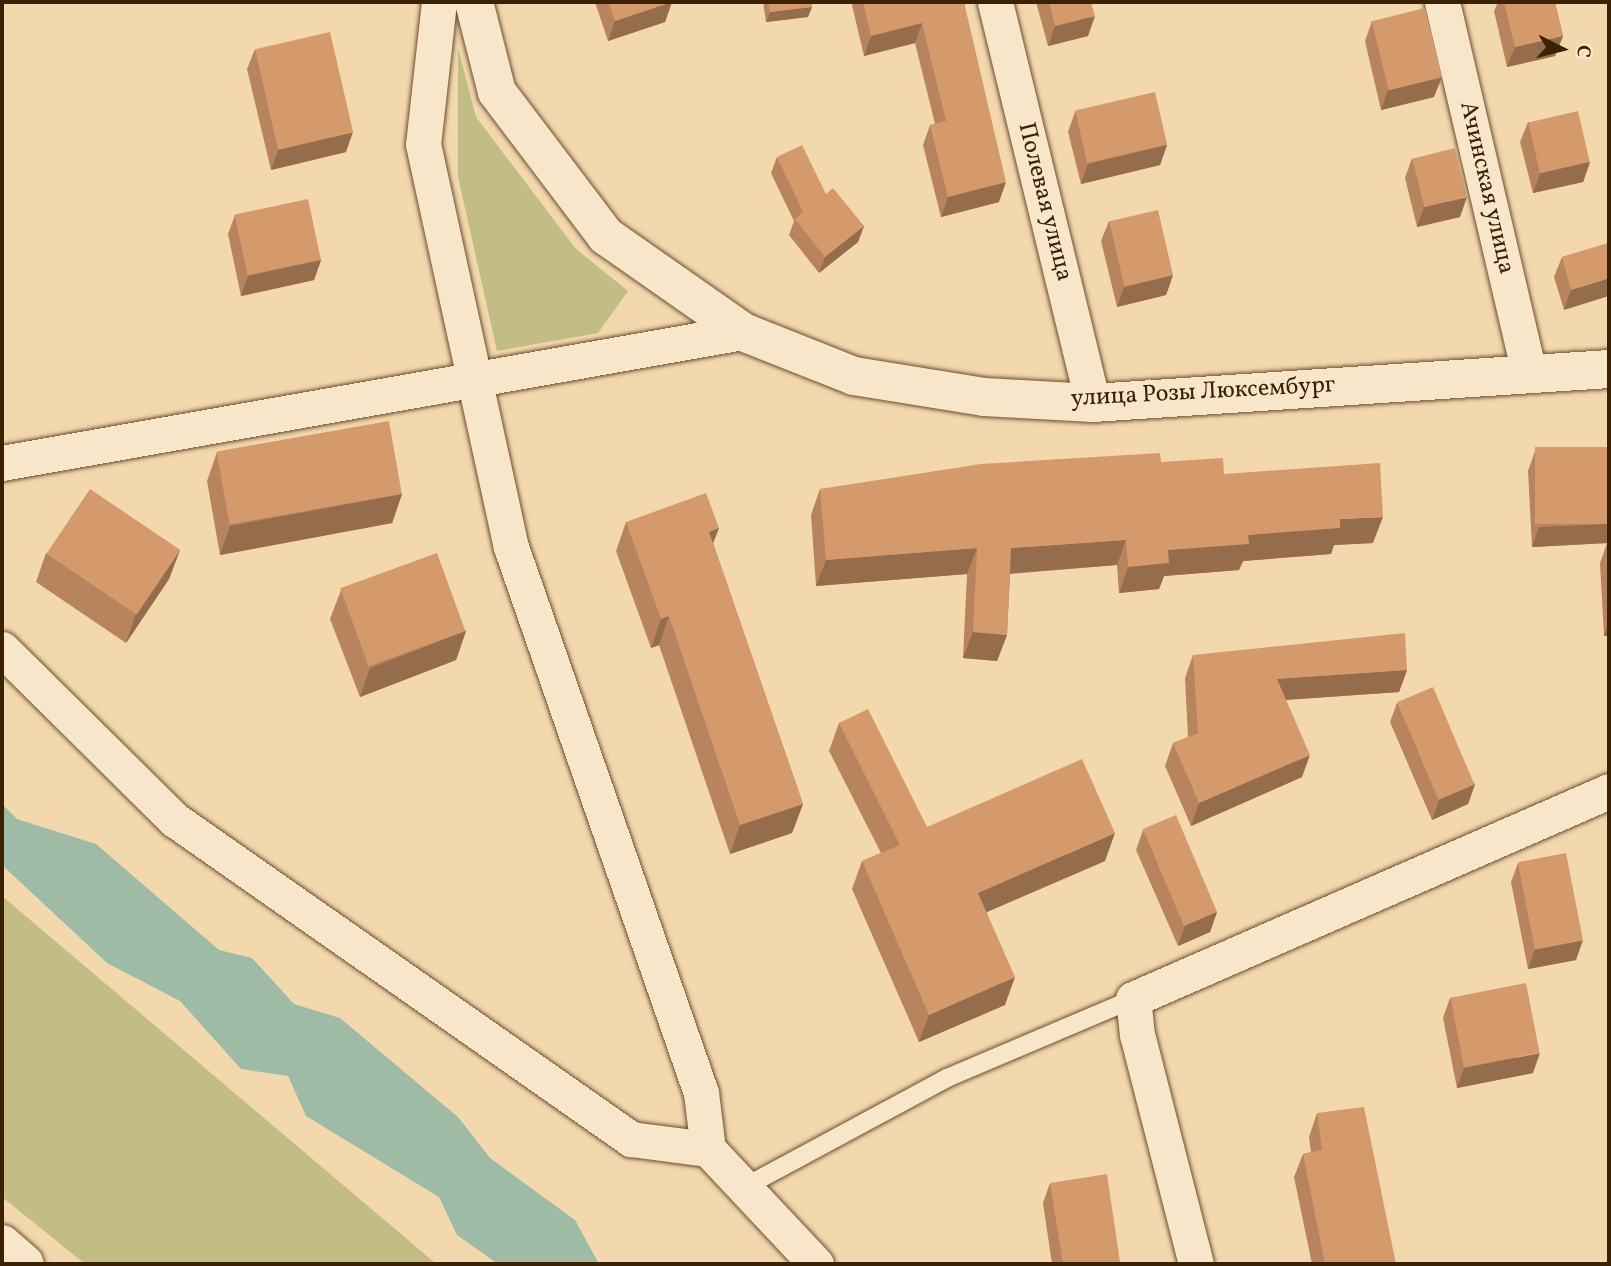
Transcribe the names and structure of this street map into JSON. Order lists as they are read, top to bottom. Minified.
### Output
{"streets":{"street":["Ачинская улица","Полевая улица","улица Розы Люксембург"]},"crossings":[["Ачинская улица","улица Розы Люксембург"],["Полевая улица","улица Розы Люксембург"]],"north":"right"}
